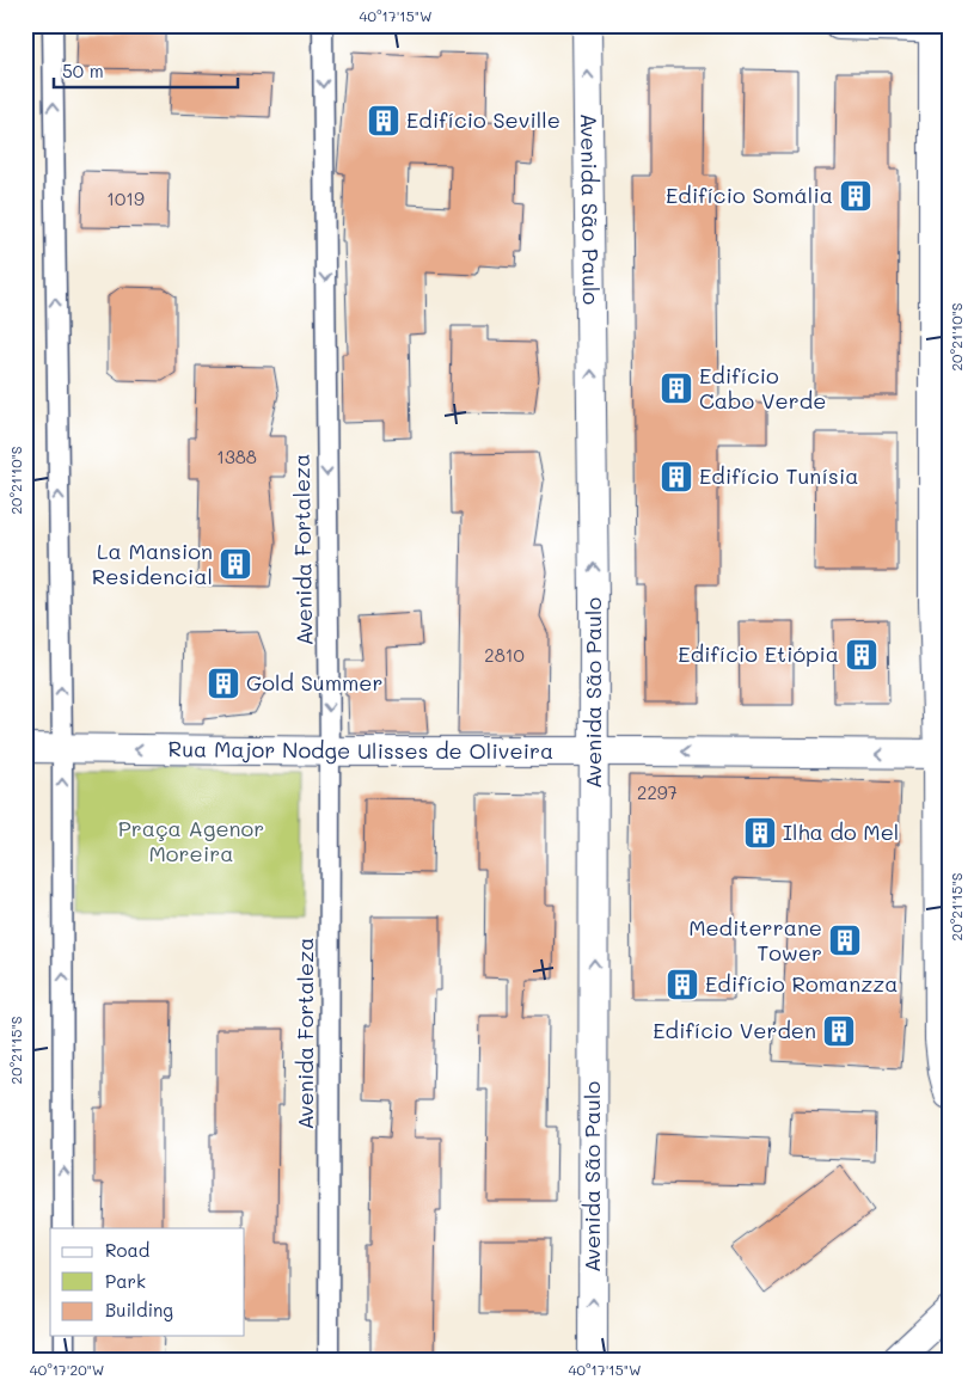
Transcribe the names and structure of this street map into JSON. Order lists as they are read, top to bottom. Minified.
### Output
{"streets":{"main road":["Avenida São Paulo","Rua Major Nodge Ulisses de Oliveira"],"street":["Avenida Fortaleza"]},"crossings":[["Avenida São Paulo","Rua Major Nodge Ulisses de Oliveira"],["Avenida Fortaleza","Rua Major Nodge Ulisses de Oliveira"]],"one_way":["Avenida São Paulo","Avenida Fortaleza","Rua Major Nodge Ulisses de Oliveira"],"parks":["Praça Agenor Moreira"],"places":{"building":["Edifício Seville","Edifício Somália","Edifício Cabo Verde","Edifício Tunísia","La Mansion Residencial","Edifício Etiópia","Gold Summer","Ilha do Mel","Mediterrane Tower","Edifício Romanzza","Edifício Verden"]},"house_numbers":["1019","1388","2810","2297"],"legend":["Road","Park","Building"],"scale_bar":"50 m","coordinates":["40°17'15\"W","20°21'10\"S","20°21'15\"S","40°17'20\"W"]}
